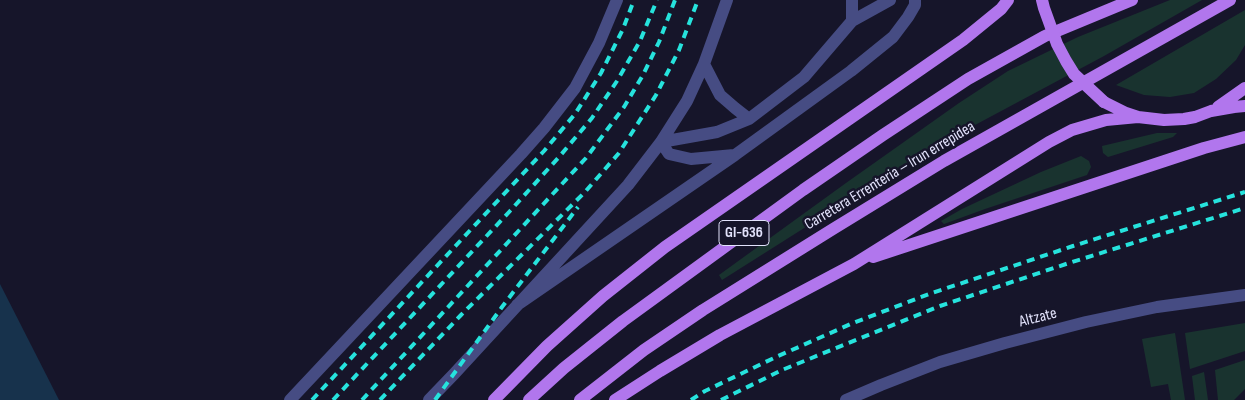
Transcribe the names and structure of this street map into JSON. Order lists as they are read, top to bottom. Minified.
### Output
{"streets":{"main road":["Carretera Errenteria – Irun errepidea","GI-636"],"street":["Altzate"]}}
